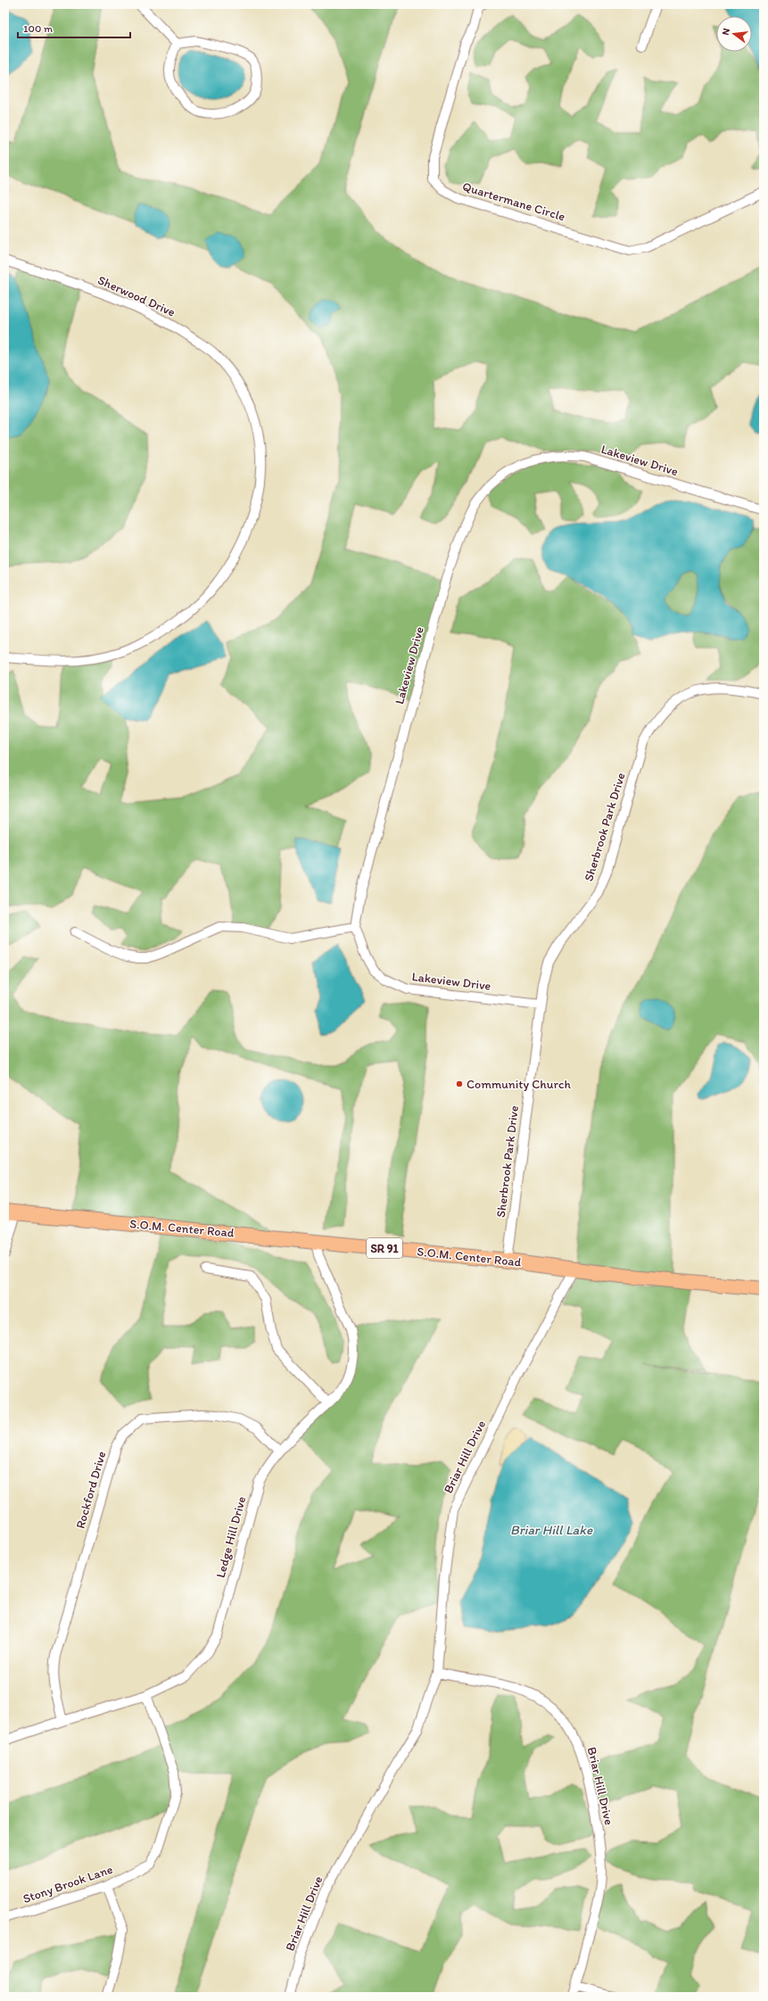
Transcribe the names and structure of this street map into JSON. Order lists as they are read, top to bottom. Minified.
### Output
{"streets":{"main road":["S.O.M. Center Road","SR 91"],"street":["Quartermane Circle","Sherwood Drive","Lakeview Drive","Sherbrook Park Drive","Briar Hill Drive","Rockford Drive","Ledge Hill Drive","Stony Brook Lane"]},"crossings":[["Lakeview Drive","Sherbrook Park Drive"],["Sherbrook Park Drive","S.O.M. Center Road"],["S.O.M. Center Road","Briar Hill Drive"],["S.O.M. Center Road","Ledge Hill Drive"],["Rockford Drive","Ledge Hill Drive"],["Ledge Hill Drive","Stony Brook Lane"]],"water":["Briar Hill Lake"],"places":["Community Church"],"scale_bar":"100 m","north":"left"}
